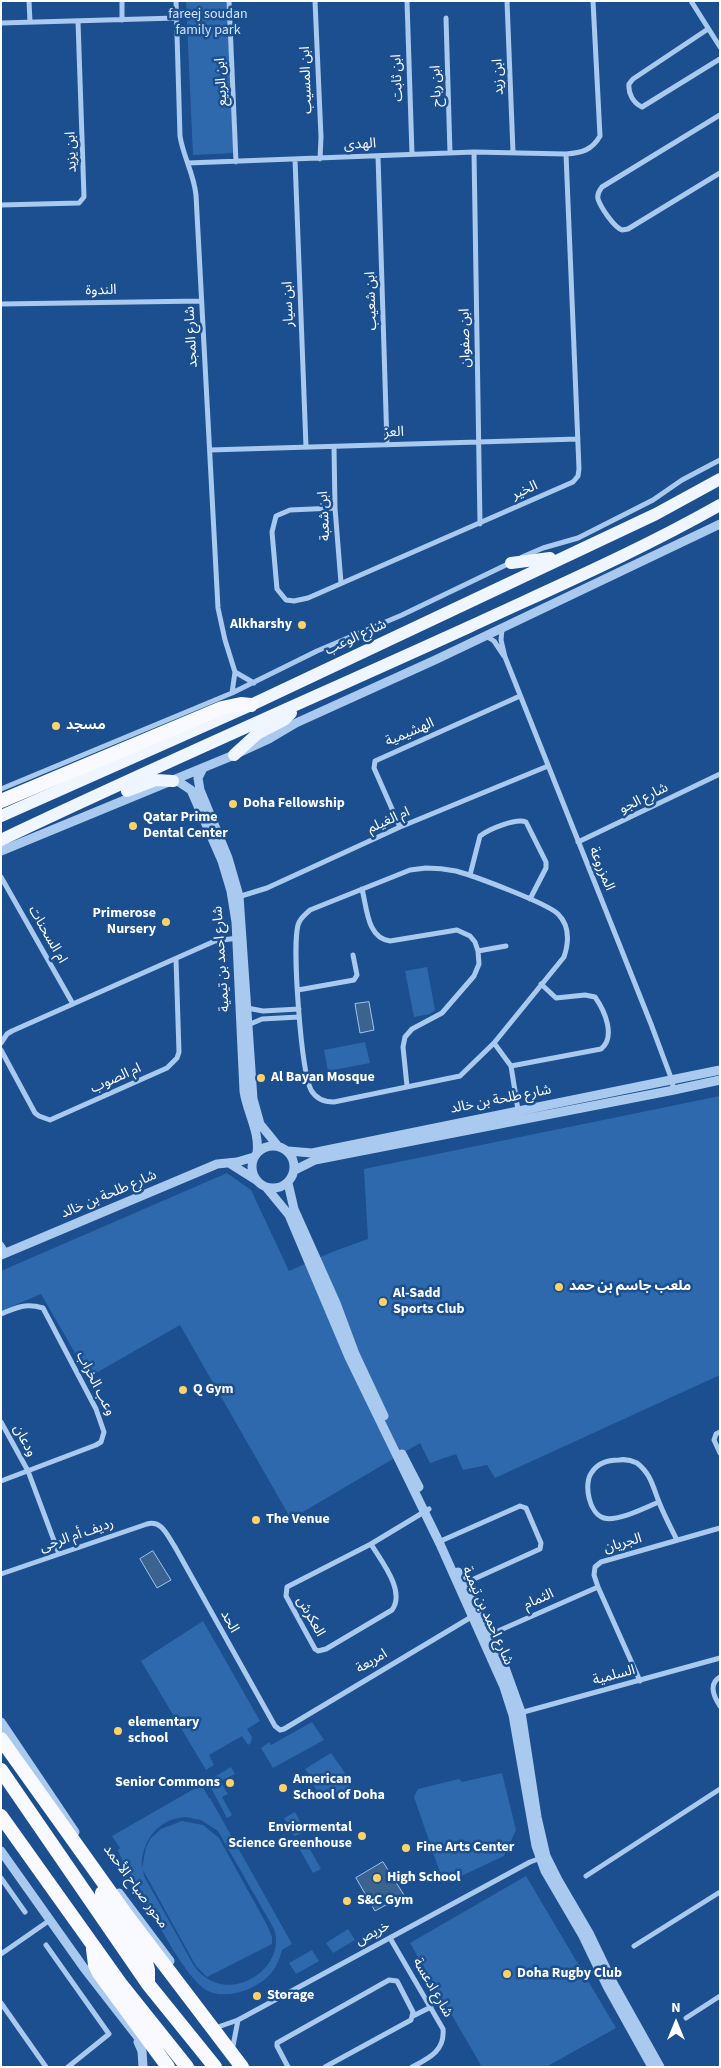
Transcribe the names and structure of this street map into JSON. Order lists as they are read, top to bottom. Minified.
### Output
{"streets":{"main road":["شارع الوعب"],"street":["ابن زيد","ابن ثابت","ابن المسيب","ابن الربيع","ابن رباح","الهدى","ابن يزيد","الندوة","ابن شعيب","ابن سيار","شارع المجد","ابن صفوان","العز","الخير","ابن شعبة","الهشيمية","شارع الجو","ام الغيلم","المزروعة","ام السحنات","شارع احمد بن تيمية","ام الصوب","شارع طلحة بن خالد","وعب الخراب","ودعان","رديف أم الرحى","الجريان","الثمام","العكرش","الحد","امربعة","السلمية","محور صباح الأحمد","خريص","شارع ادعسة"]},"crossings":[["ابن زيد","الهدى"],["ابن ثابت","الهدى"],["ابن المسيب","الهدى"],["ابن الربيع","الهدى"],["ابن رباح","الهدى"],["الهدى","ابن شعيب"],["الهدى","ابن سيار"],["الهدى","شارع المجد"],["الهدى","ابن صفوان"],["الهدى","الخير"],["الندوة","شارع المجد"],["ابن شعيب","العز"],["ابن سيار","العز"],["شارع المجد","العز"],["شارع المجد","شارع الوعب"],["ابن صفوان","العز"],["ابن صفوان","الخير"],["العز","الخير"],["العز","ابن شعبة"],["الخير","ابن شعبة"],["الهشيمية","ام الغيلم"],["الهشيمية","المزروعة"],["شارع الجو","المزروعة"],["ام الغيلم","المزروعة"],["ام الغيلم","شارع احمد بن تيمية"],["المزروعة","شارع طلحة بن خالد"],["شارع احمد بن تيمية","شارع طلحة بن خالد"],["شارع احمد بن تيمية","الثمام"],["شارع احمد بن تيمية","العكرش"],["شارع احمد بن تيمية","امربعة"],["شارع احمد بن تيمية","السلمية"],["شارع احمد بن تيمية","خريص"],["وعب الخراب","ودعان"],["ودعان","رديف أم الرحى"],["رديف أم الرحى","الحد"],["الجريان","الثمام"],["الجريان","السلمية"],["الحد","امربعة"],["محور صباح الأحمد","خريص"],["خريص","شارع ادعسة"]],"parks":["fareej soudan family park"],"places":["Alkharshy","مسجد","Doha Fellowship","Qatar Prime Dental Center","Primerose Nursery","Al Bayan Mosque","ملعب جاسم بن حمد","Al-Sadd Sports Club","Q Gym","The Venue","elementary school","Senior Commons","American School of Doha","Enviormental Science Greenhouse","Fine Arts Center","High School","S&C Gym","Doha Rugby Club","Storage"],"north":"top"}
